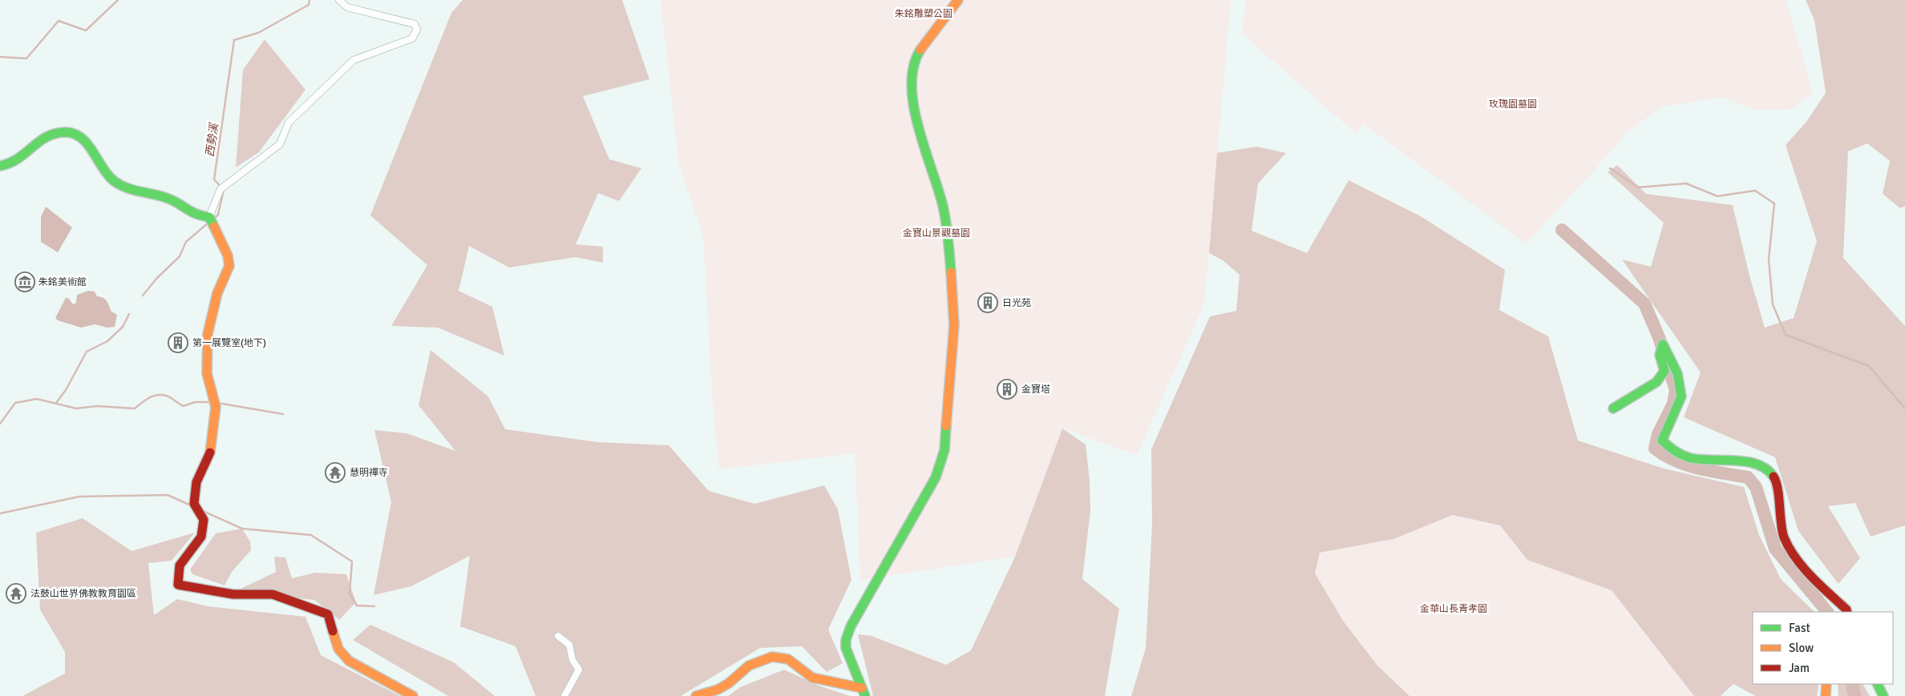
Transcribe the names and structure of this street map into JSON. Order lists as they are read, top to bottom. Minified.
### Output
{"water":["西勢溪"],"parks":["朱銘雕塑公園","玫瑰園墓園","金寶山景觀墓園","金華山長青孝園"],"places":{"museum":["朱銘美術館"],"building":["日光苑","第一展覽室(地下)","金寶塔"],"temple":["慧明禪寺","法鼓山世界佛教教育園區"]},"legend":["Fast","Slow","Jam"]}
